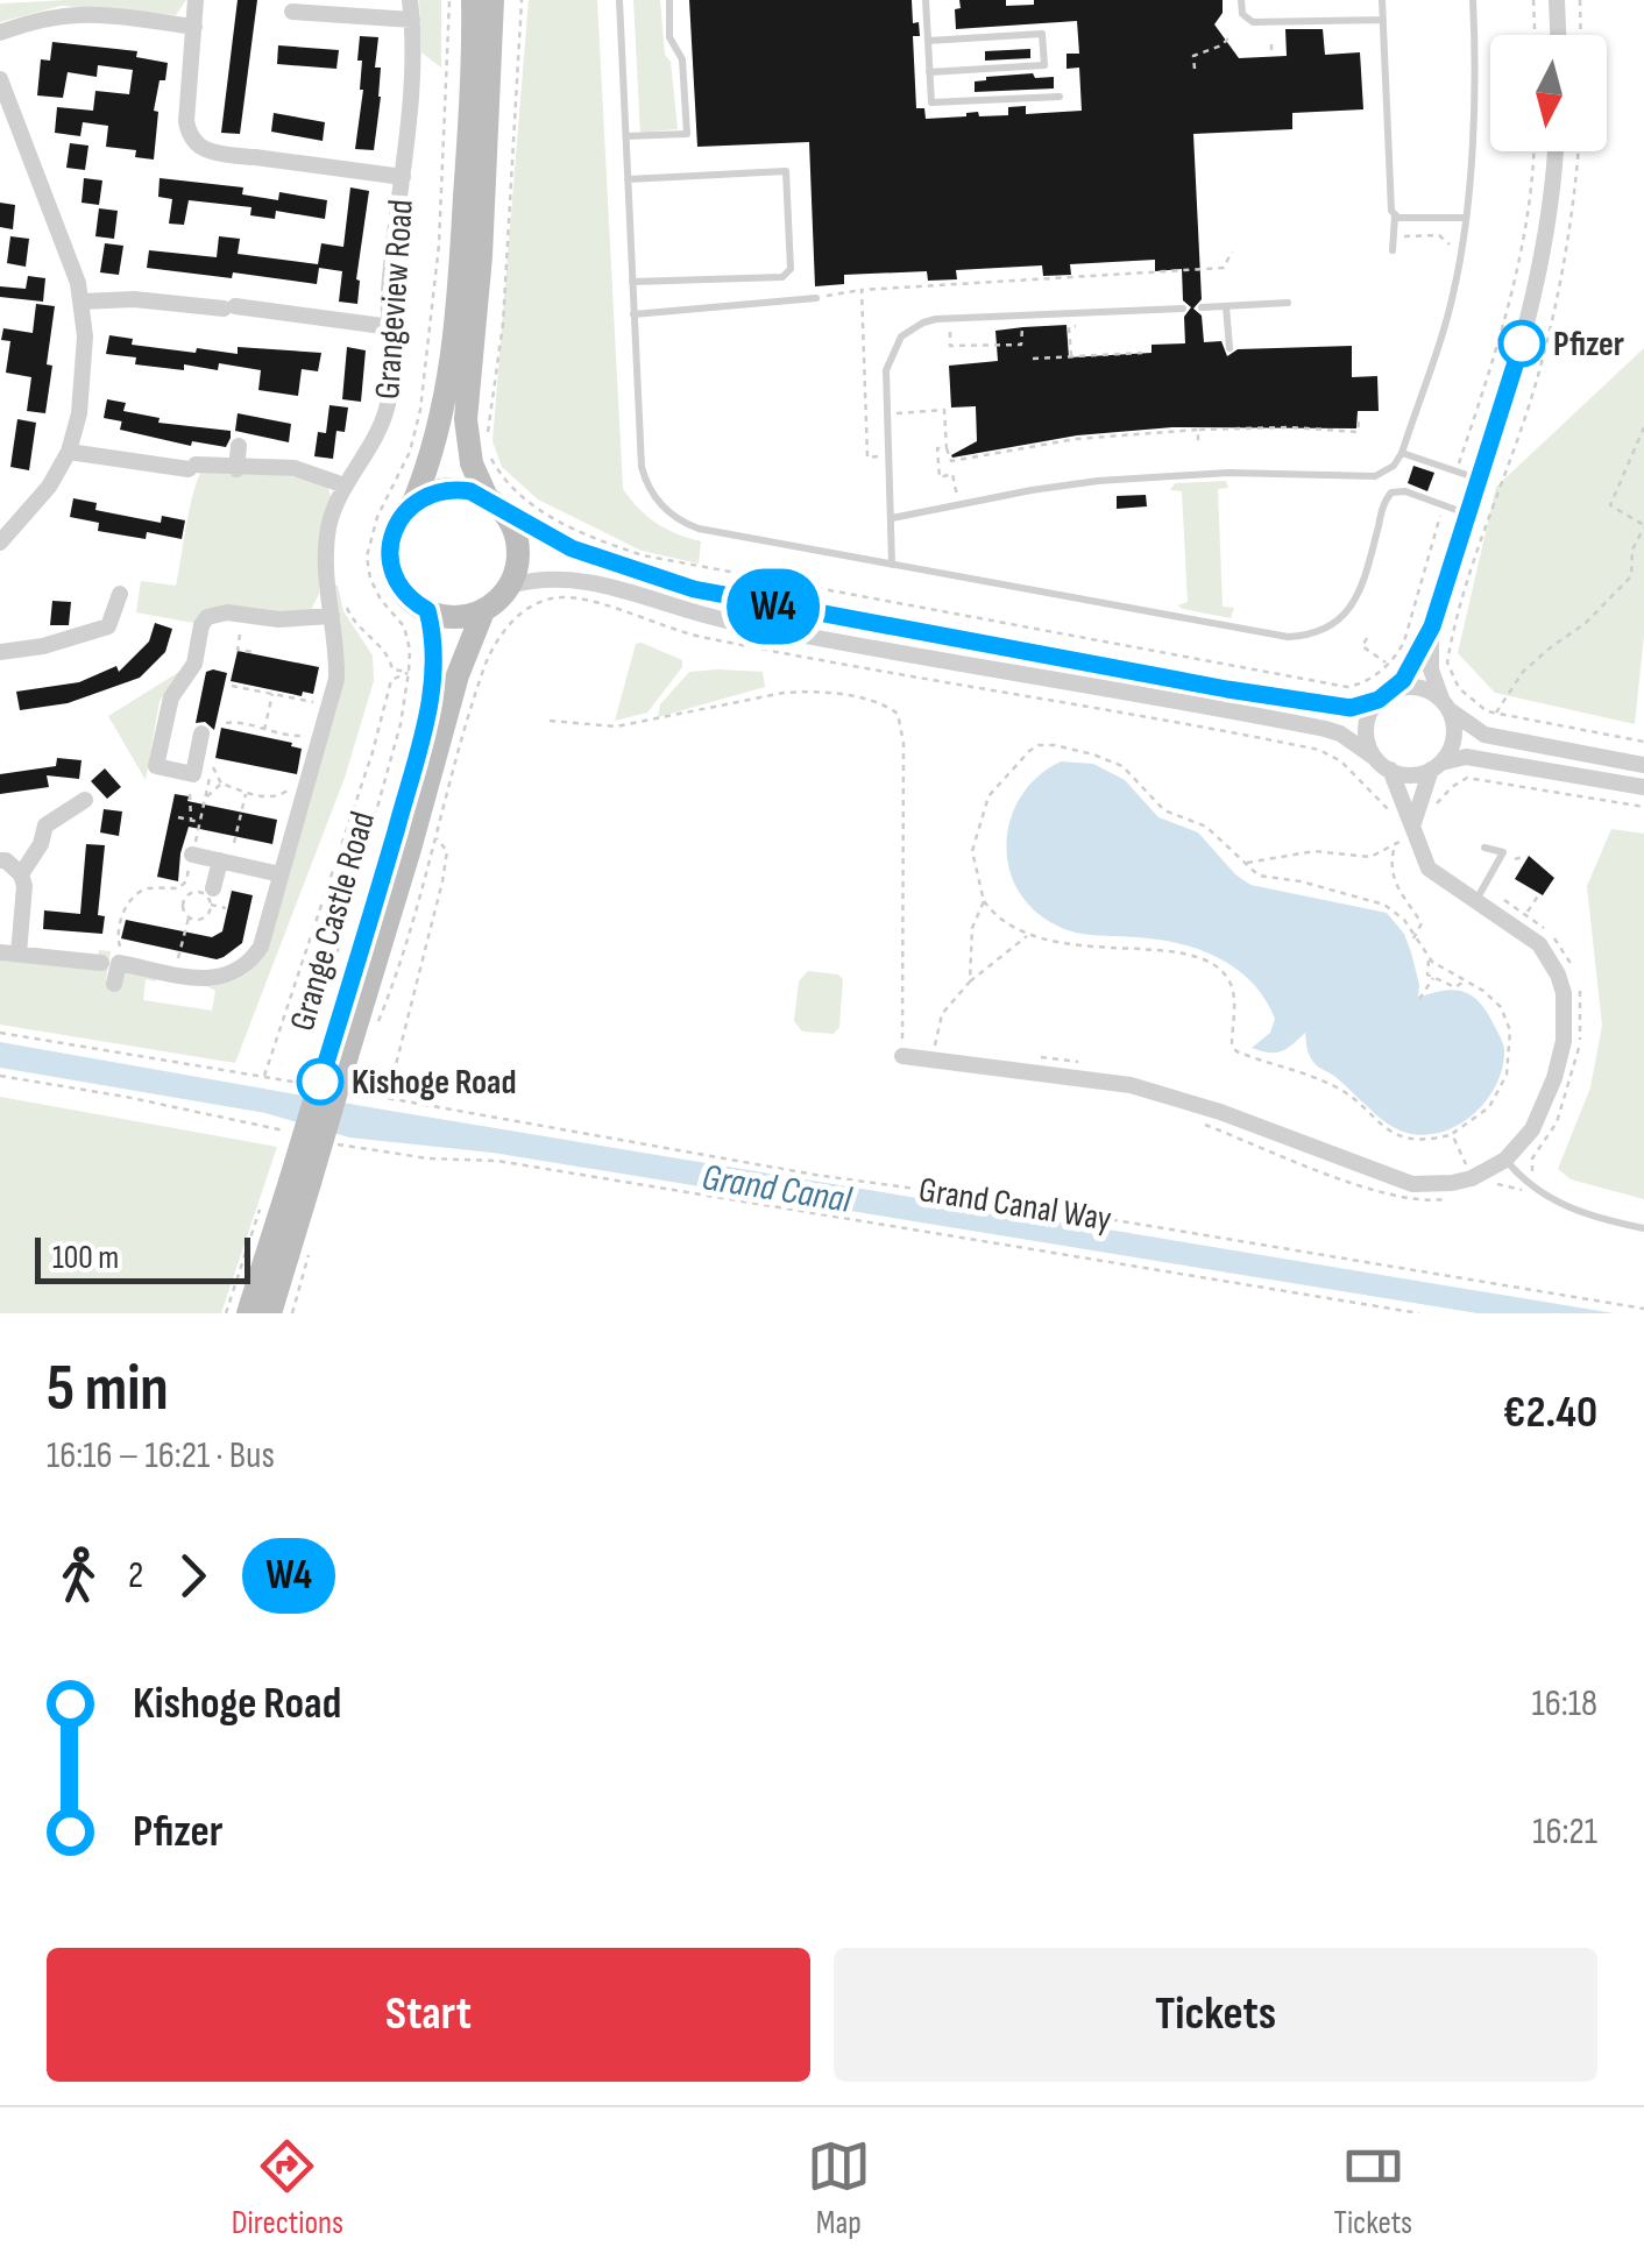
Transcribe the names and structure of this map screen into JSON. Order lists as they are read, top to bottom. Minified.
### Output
{"streets":{"main road":["Grange Castle Road"],"street":["Grangeview Road"],"path":["Grand Canal Way"]},"water":["Grand Canal"],"places":["Pfizer","Kishoge Road"],"lines":["bus line W4"],"scale_bar":"100 m","north":"bottom","page":{"on_map":"W4","scale":"100 m","heading":["5 min","16:16 – 16:21 · Bus","€2.40"],"legs":["2","W4"],"list":[{"name":"Kishoge Road","value":"16:18"},{"name":"Pfizer","value":"16:21"}],"buttons":["Start","Tickets"],"tabs":["Directions","Map","Tickets"]}}
